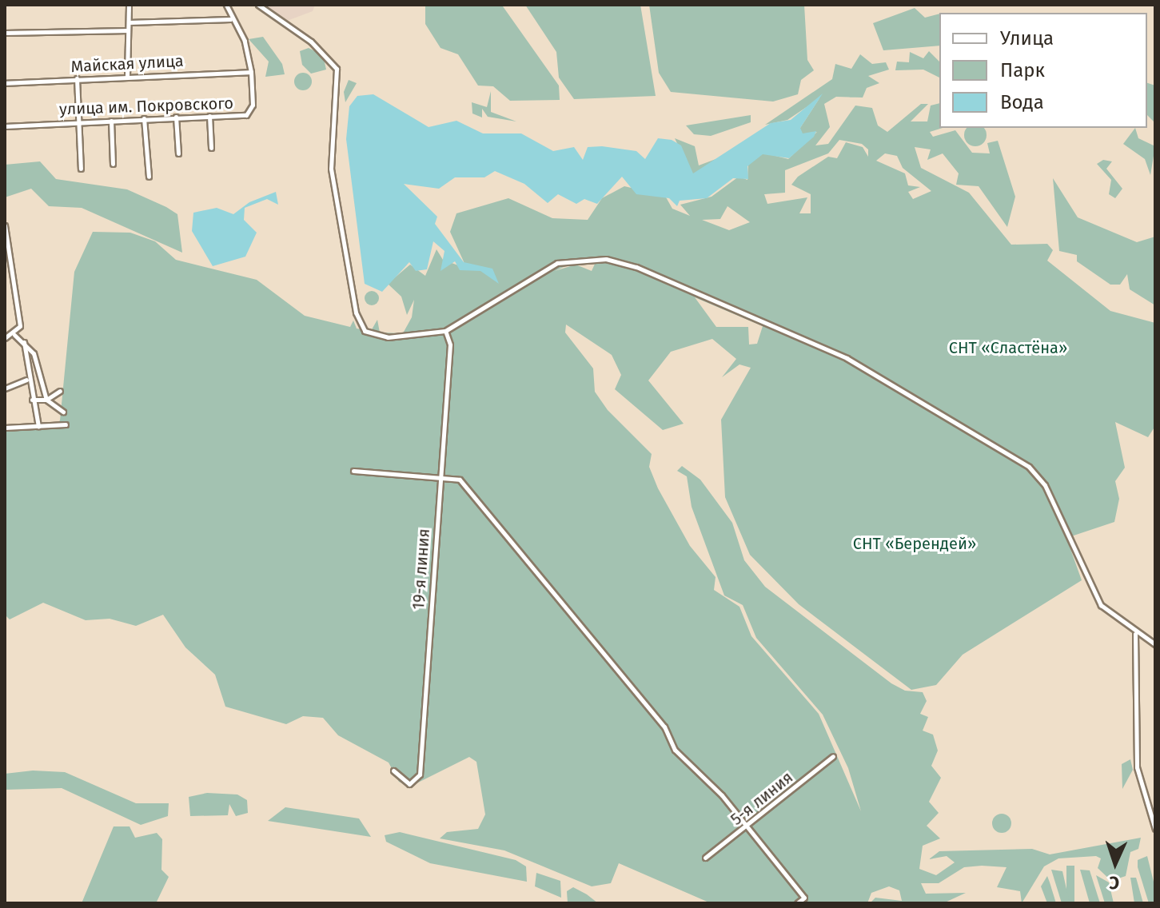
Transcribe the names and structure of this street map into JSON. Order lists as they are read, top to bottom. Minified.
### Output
{"streets":{"street":["Майская улица","улица им. Покровского","19-я линия","5-я линия"]},"crossings":[["Майская улица","улица им. Покровского"]],"parks":["СНТ «Сластёна»","СНТ «Берендей»"],"legend":["Улица","Парк","Вода"],"north":"bottom"}
